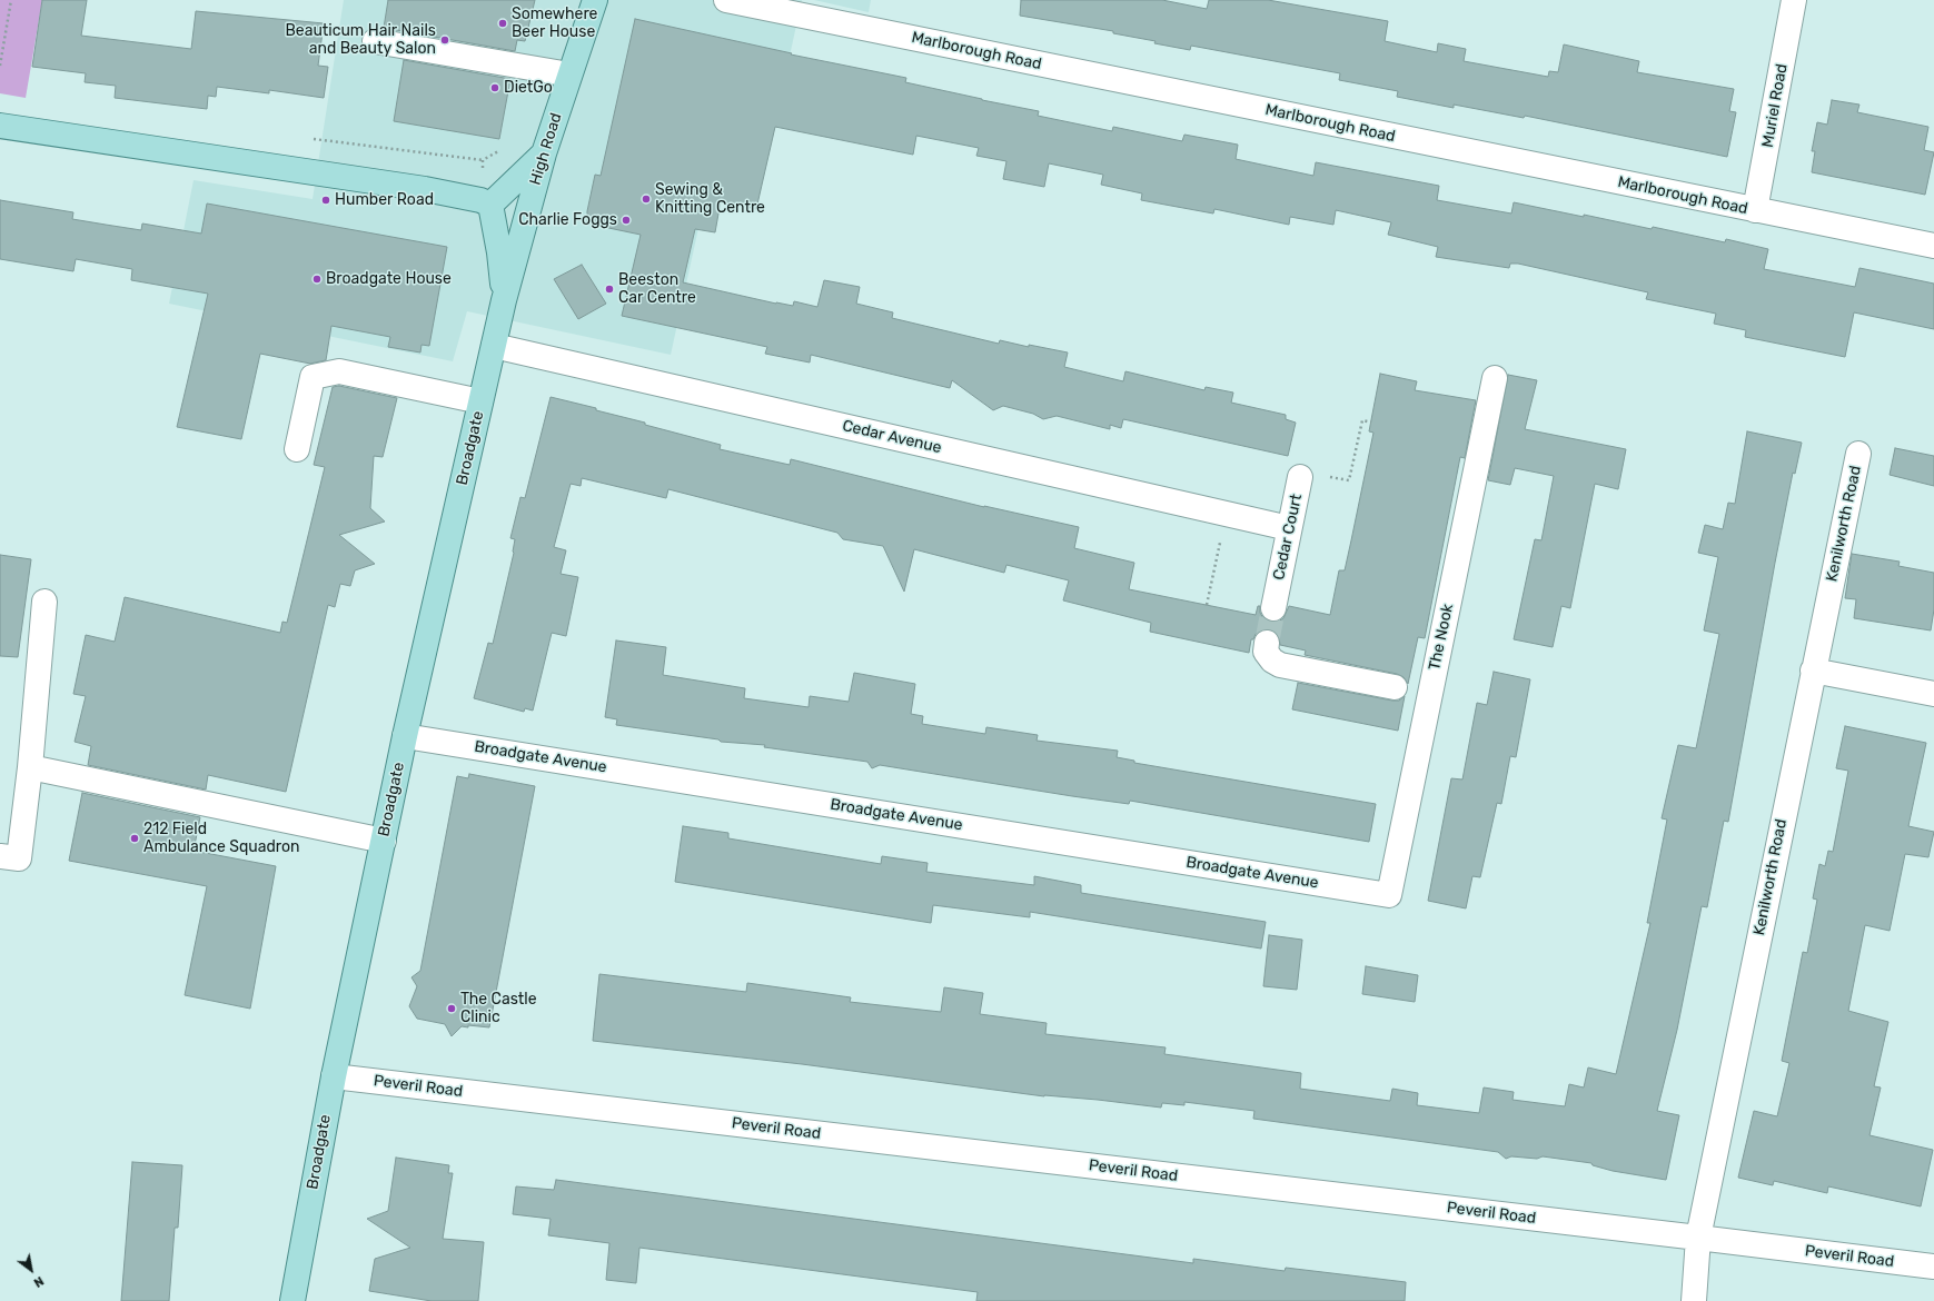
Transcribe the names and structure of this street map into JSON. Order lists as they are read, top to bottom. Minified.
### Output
{"streets":{"main road":["High Road","Broadgate"],"street":["Marlborough Road","Muriel Road","Cedar Avenue","Kenilworth Road","Cedar Court","The Nook","Broadgate Avenue","Peveril Road"]},"crossings":[["Marlborough Road","Muriel Road"],["High Road","Broadgate"],["Cedar Avenue","Broadgate"],["Cedar Avenue","Cedar Court"],["Broadgate","Broadgate Avenue"],["Broadgate","Peveril Road"],["Kenilworth Road","Peveril Road"],["The Nook","Broadgate Avenue"]],"places":["Somewhere Beer House","Beauticum Hair Nails and Beauty Salon","DietGo","Sewing & Knitting Centre","Humber Road","Charlie Foggs","Broadgate House","Beeston Car Centre","212 Field Ambulance Squadron","The Castle Clinic"],"north":"bottom right"}
